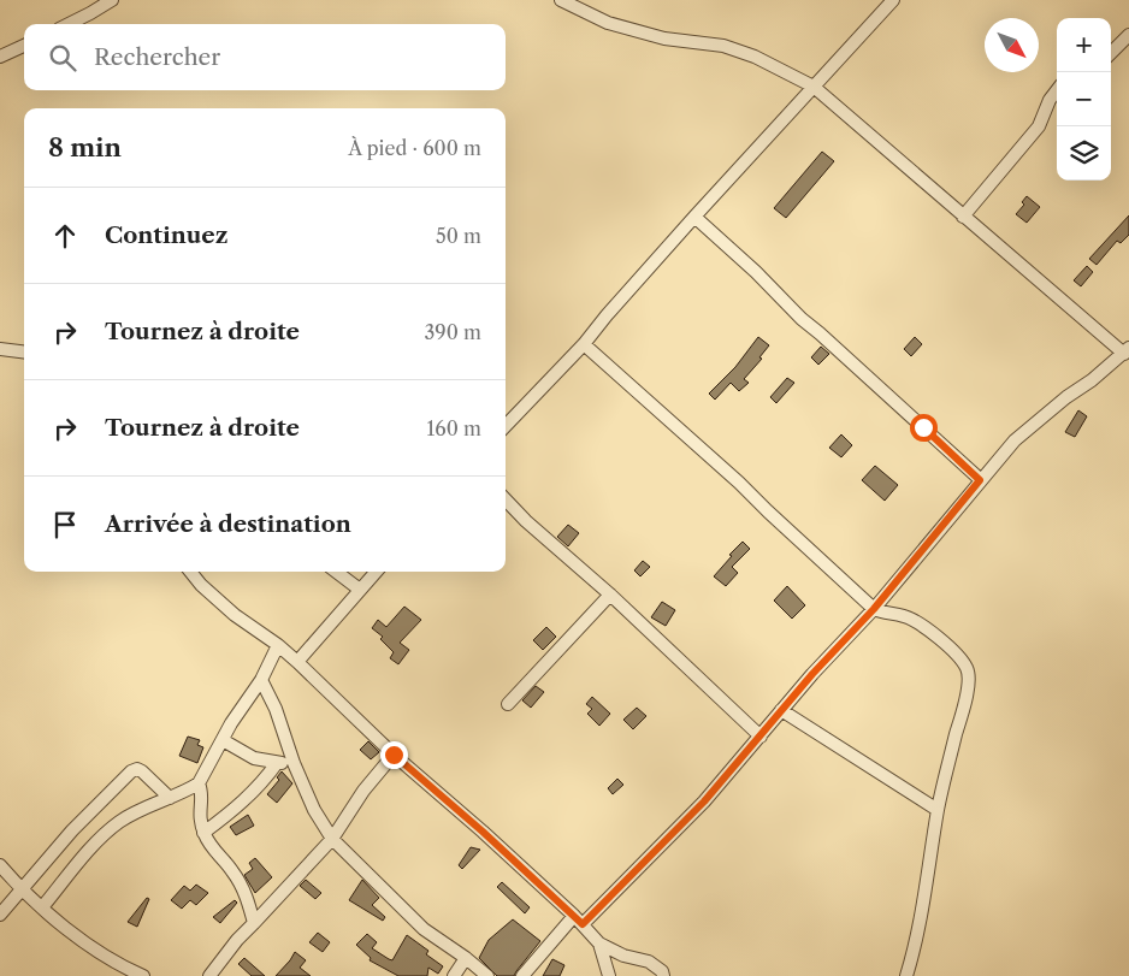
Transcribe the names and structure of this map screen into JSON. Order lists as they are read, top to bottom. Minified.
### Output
{"north":"bottom right","page":{"map_buttons":["+","−"],"search":"Rechercher","heading":["8 min","À pied · 600 m"],"list":[["Continuez","50 m"],["Tournez à droite","390 m"],["Tournez à droite","160 m"],"Arrivée à destination"]}}
